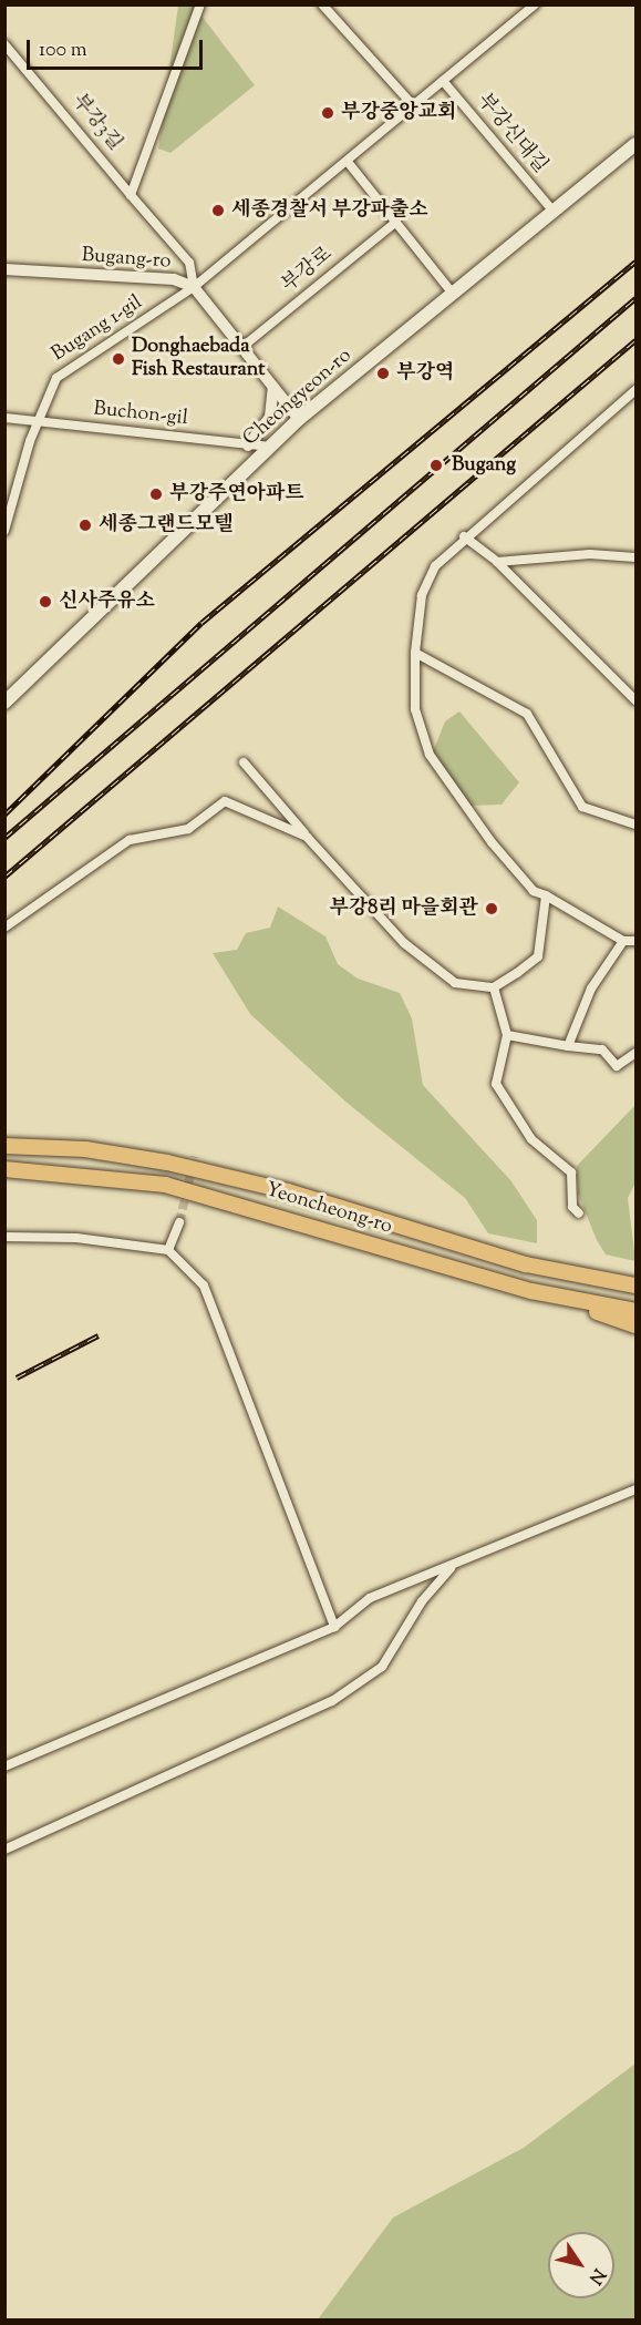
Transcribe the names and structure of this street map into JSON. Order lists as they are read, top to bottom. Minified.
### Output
{"streets":{"highway":["Yeoncheong-ro"],"main road":["Cheongyeon-ro"],"street":["부강3길","부강신대길","Bugang-ro","부강로","Bugang 1-gil","Buchon-gil"]},"crossings":[["부강3길","Bugang-ro"],["부강3길","Bugang 1-gil"],["부강신대길","Bugang 1-gil"],["부강신대길","Cheongyeon-ro"],["Bugang-ro","부강로"],["Bugang-ro","Bugang 1-gil"],["Bugang-ro","Cheongyeon-ro"],["Bugang 1-gil","Buchon-gil"],["Cheongyeon-ro","Buchon-gil"]],"places":["부강중앙교회","세종경찰서 부강파출소","Donghaebada Fish Restaurant","부강역","Bugang","부강주연아파트","세종그랜드모텔","신사주유소","부강8리 마을회관"],"scale_bar":"100 m","north":"bottom right"}
